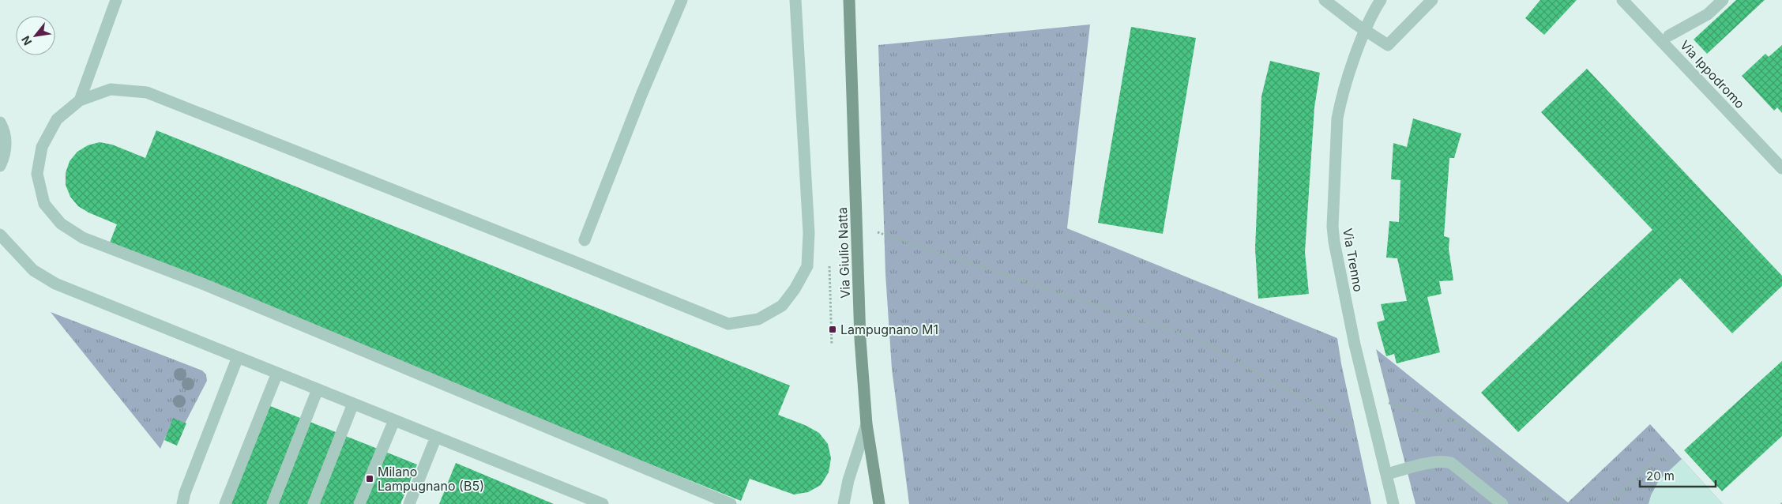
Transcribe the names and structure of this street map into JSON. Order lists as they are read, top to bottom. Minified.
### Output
{"streets":{"street":["Via Ippodromo","Via Giulio Natta","Via Trenno"]},"places":{"transit":["Lampugnano M1","Milano Lampugnano (B5)"]},"scale_bar":"20 m","north":"bottom left"}
